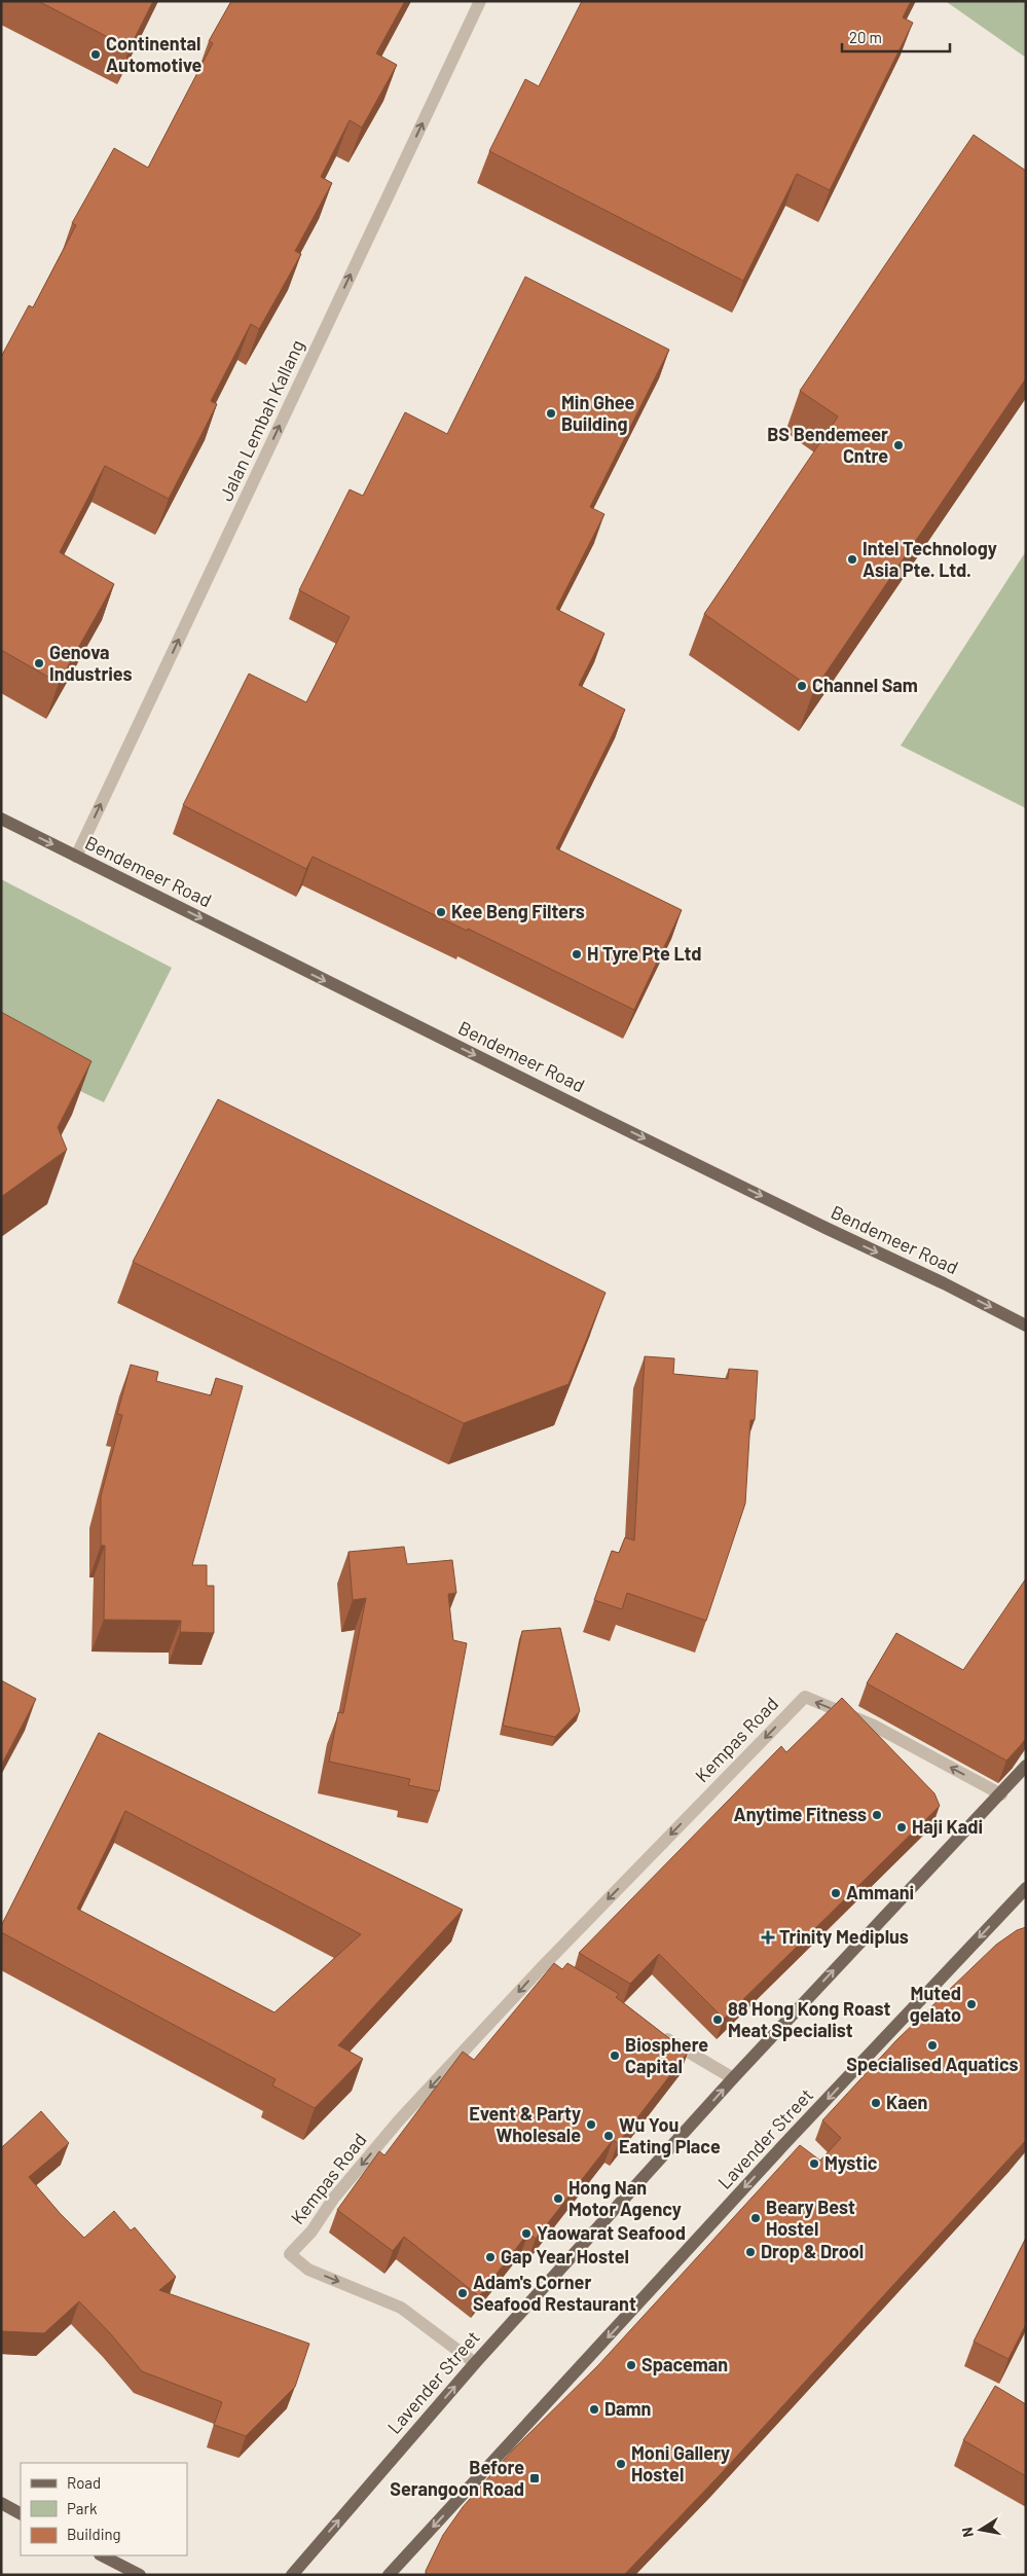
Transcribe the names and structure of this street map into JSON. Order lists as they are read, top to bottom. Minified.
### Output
{"streets":{"main road":["Bendemeer Road","Lavender Street"],"street":["Jalan Lembah Kallang","Kempas Road"]},"crossings":[["Jalan Lembah Kallang","Bendemeer Road"],["Kempas Road","Lavender Street"]],"one_way":["Jalan Lembah Kallang","Bendemeer Road"],"places":{"other":["Continental Automotive","Min Ghee Building","BS Bendemeer Cntre","Intel Technology Asia Pte. Ltd.","Genova Industries","Channel Sam","Kee Beng Filters","H Tyre Pte Ltd","Anytime Fitness","Haji Kadi","Ammani","Muted gelato","88 Hong Kong Roast Meat Specialist","Specialised Aquatics","Biosphere Capital","Kaen","Event & Party Wholesale","Wu You Eating Place","Mystic","Hong Nan Motor Agency","Beary Best Hostel","Yaowarat Seafood","Drop & Drool","Gap Year Hostel","Adam's Corner Seafood Restaurant","Spaceman","Damn","Moni Gallery Hostel"],"health":["Trinity Mediplus"],"transit":["Before Serangoon Road"]},"legend":["Road","Park","Building"],"scale_bar":"20 m","north":"left"}
